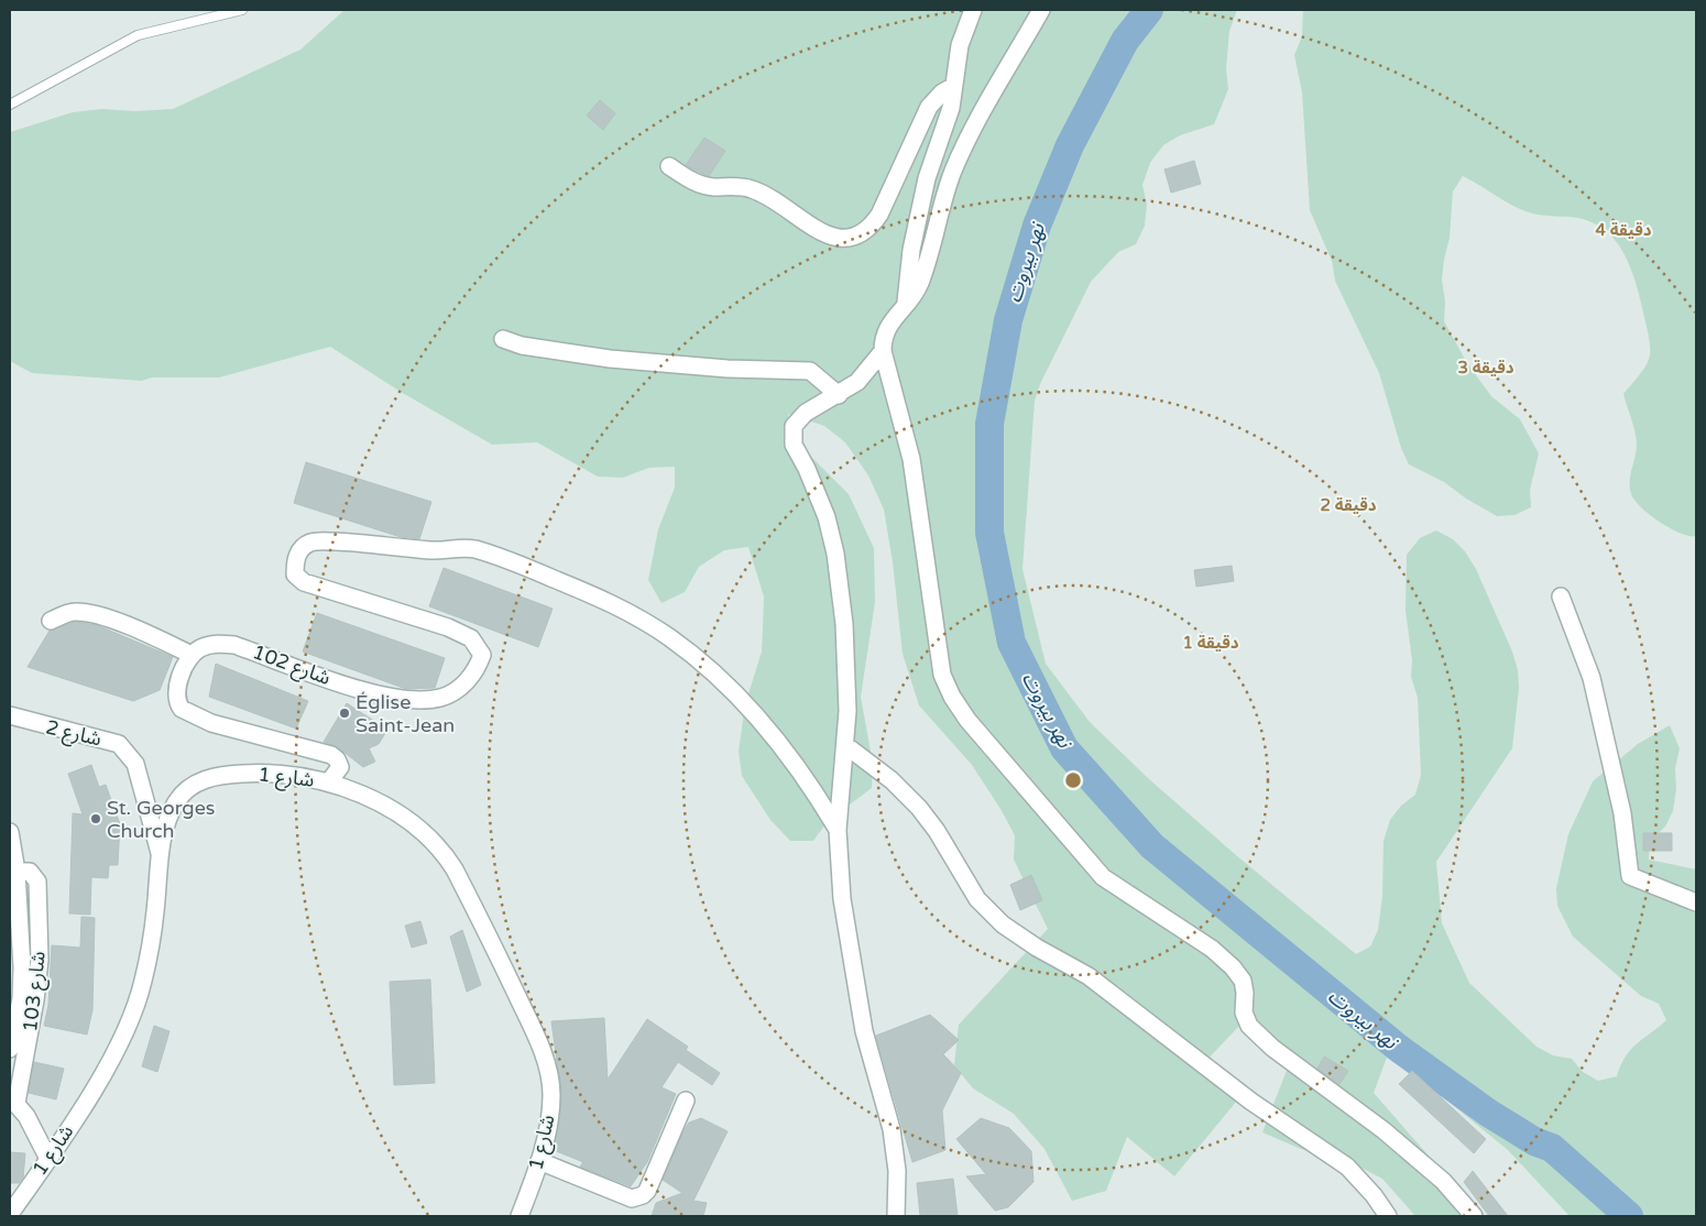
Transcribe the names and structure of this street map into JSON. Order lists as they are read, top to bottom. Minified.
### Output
{"streets":{"street":["شارع 102","شارع 2","شارع 1","شارع 103"]},"crossings":[["شارع 2","شارع 1"],["شارع 1","شارع 103"]],"water":["نهر بيروت"],"places":["Église Saint-Jean","St. Georges Church"],"rings":["4 دقيقة","3 دقيقة","2 دقيقة","1 دقيقة"]}
